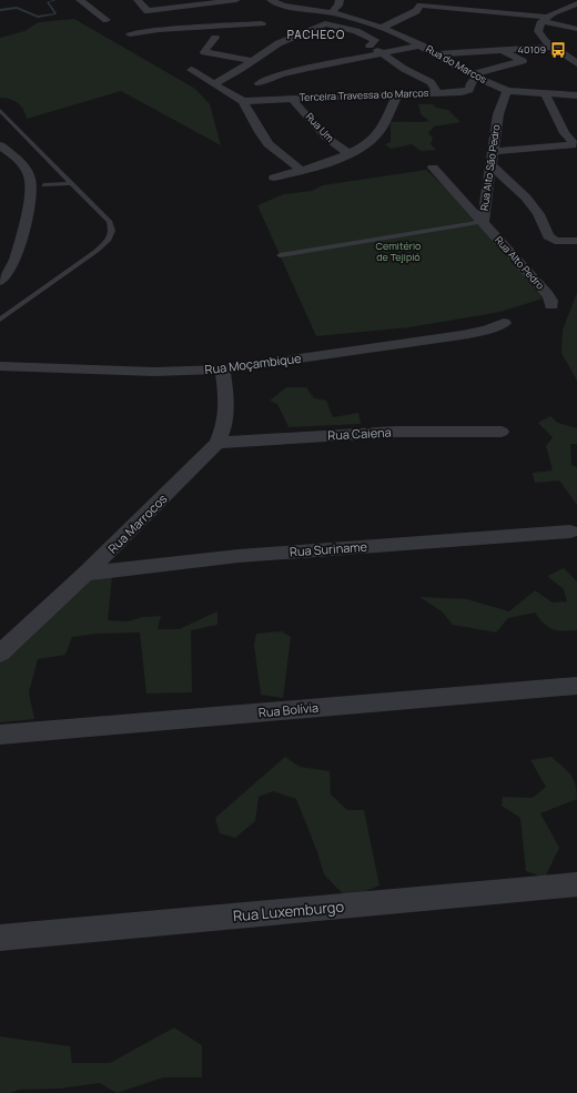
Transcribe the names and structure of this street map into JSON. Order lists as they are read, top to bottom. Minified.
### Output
{"streets":{"street":["Rua do Marcos","Terceira Travessa do Marcos","Rua Um","Rua Alto São Pedro","Rua Alto Pedro","Rua Moçambique","Rua Caiena","Rua Marrocos","Rua Suriname","Rua Bolívia","Rua Luxemburgo"]},"crossings":[["Rua do Marcos","Terceira Travessa do Marcos"],["Rua do Marcos","Rua Alto São Pedro"],["Terceira Travessa do Marcos","Rua Um"],["Rua Alto São Pedro","Rua Alto Pedro"],["Rua Moçambique","Rua Marrocos"],["Rua Caiena","Rua Marrocos"],["Rua Marrocos","Rua Suriname"]],"districts":["PACHECO"],"parks":["Cemitério de Tejipió"],"places":{"bus stop":["40109"]}}
